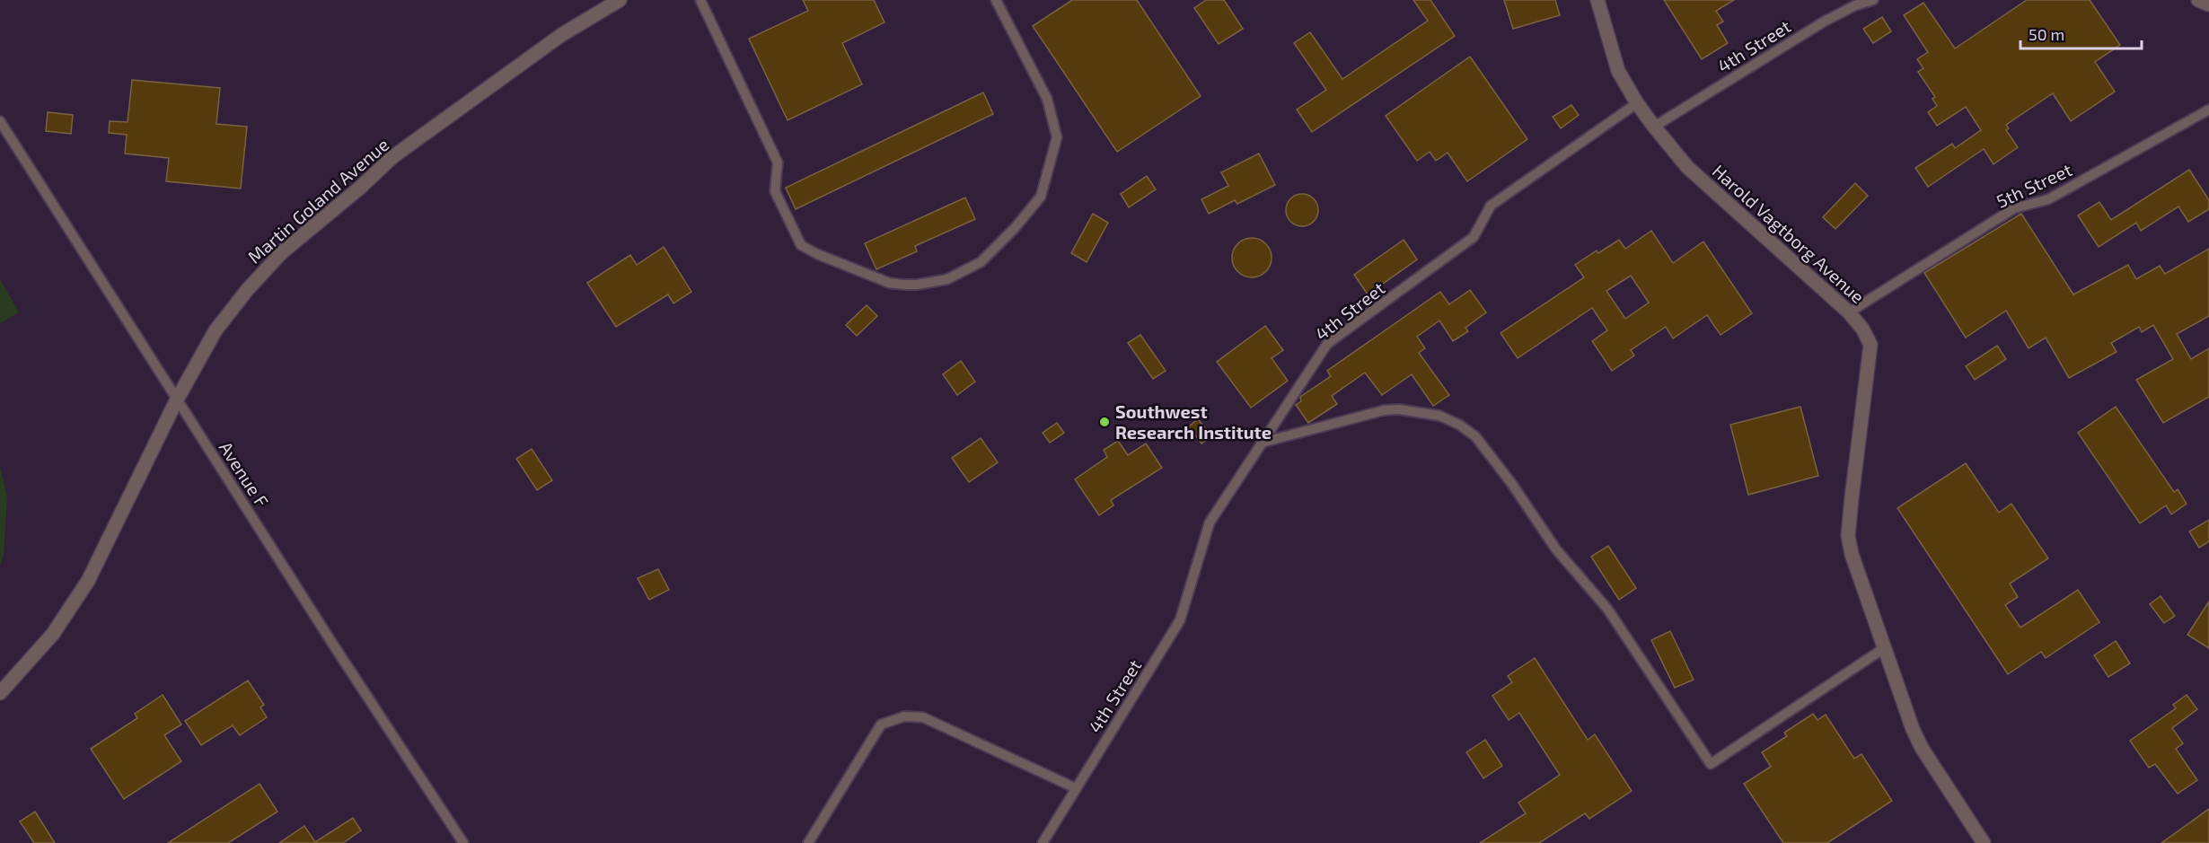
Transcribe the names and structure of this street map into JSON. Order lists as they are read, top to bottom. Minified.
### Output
{"streets":{"street":["Martin Goland Avenue","Harold Vagtborg Avenue"],"lane":["4th Street","5th Street","Avenue F"]},"crossings":[["4th Street","Harold Vagtborg Avenue"],["5th Street","Harold Vagtborg Avenue"],["Martin Goland Avenue","Avenue F"]],"places":["Southwest Research Institute"],"scale_bar":"50 m"}
